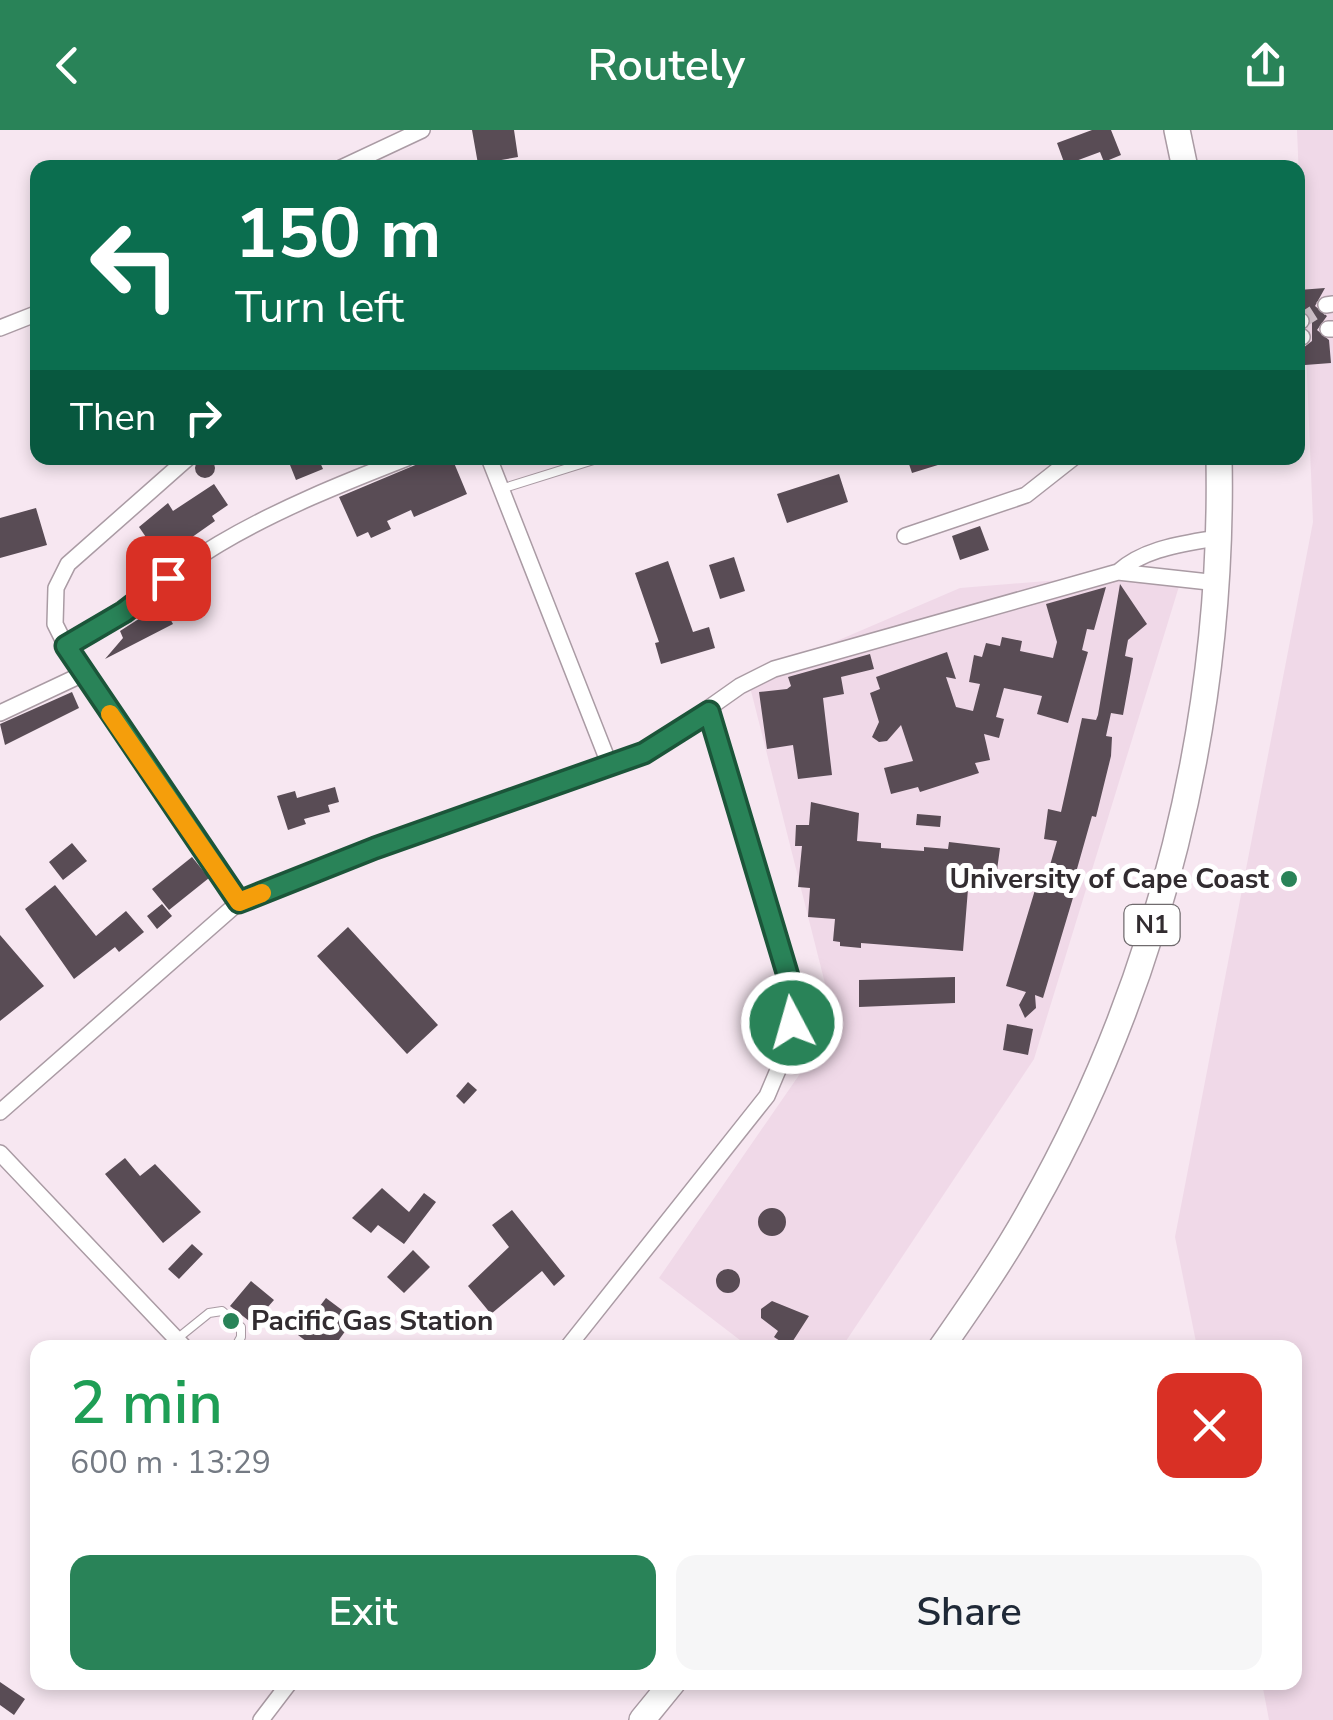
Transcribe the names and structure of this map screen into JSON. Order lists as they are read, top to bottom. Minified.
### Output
{"streets":{"highway":["N1"]},"places":["University of Cape Coast","Pacific Gas Station"],"page":{"header":"Routely","turn":["150 m","Turn left"],"then":"Then","heading":["2 min","600 m · 13:29"],"buttons":["Exit","Share"]}}
